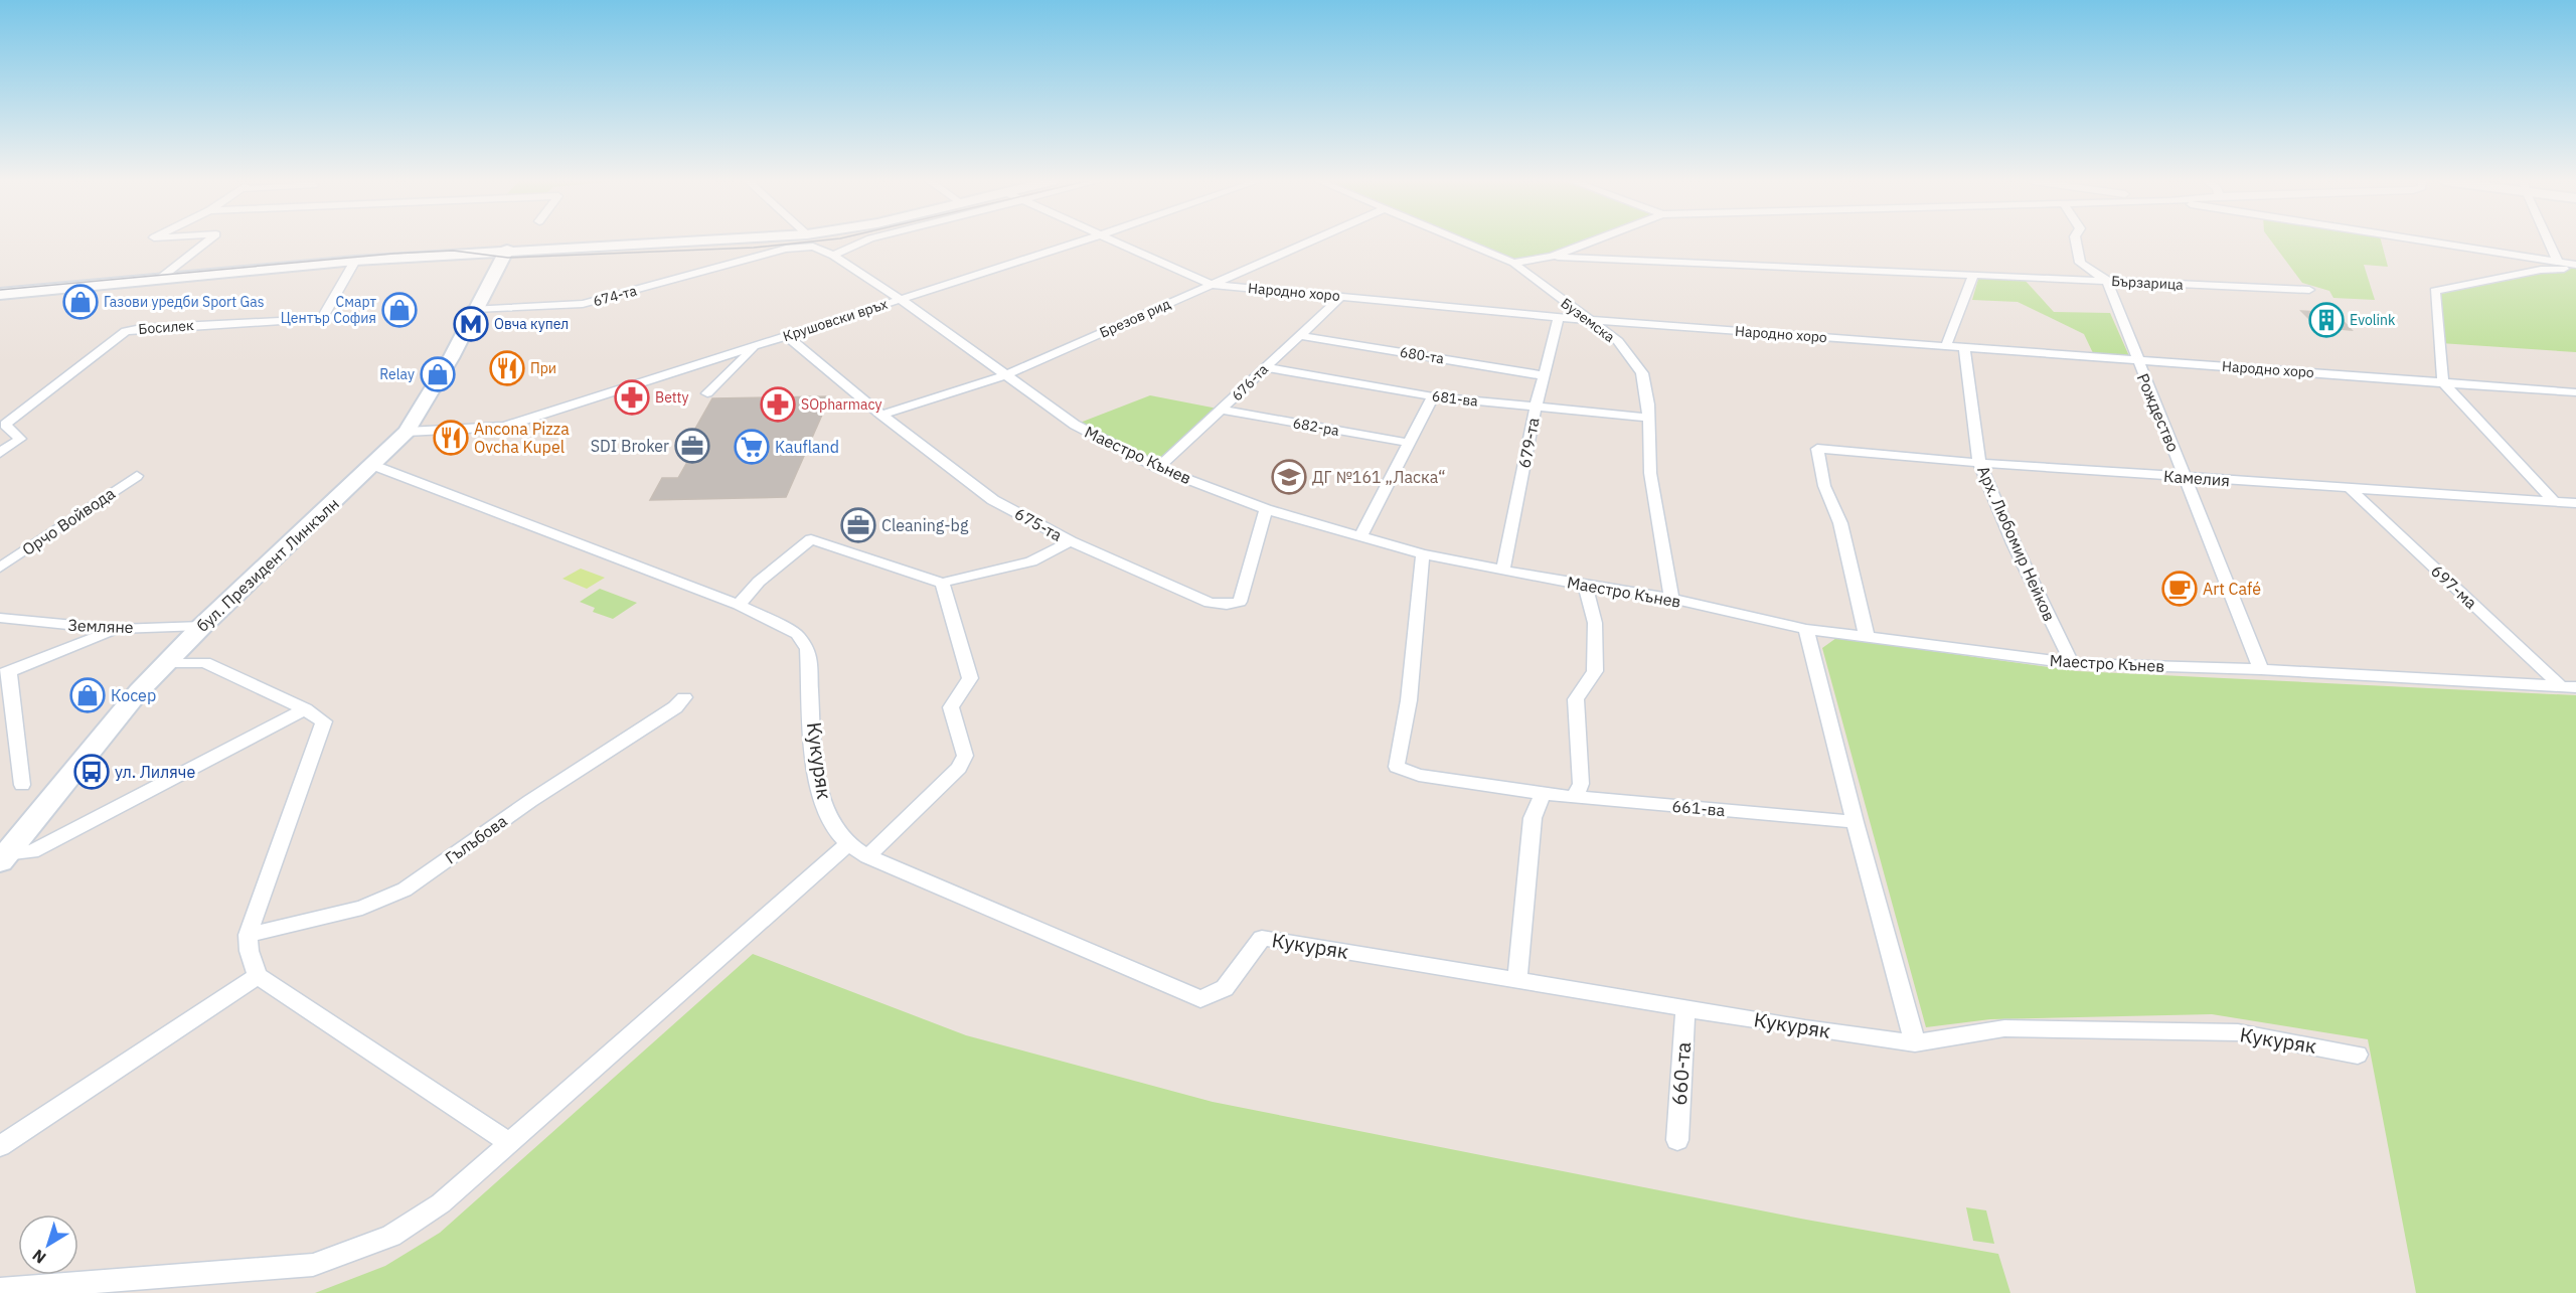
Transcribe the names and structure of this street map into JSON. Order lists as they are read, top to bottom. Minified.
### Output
{"streets":{"main road":["бул. Президент Линкълн"],"street":["Бързарица","Народно хоро","674-та","Брезов рид","Крушовски връх","Буземска","Босилек","680-та","676-та","681-ва","Рождество","682-ра","679-та","Маестро Кънев","Камелия","Орчо Войвода","675-та","Арх. Любомир Нейков","697-ма","Земляне","Кукуряк","661-ва","Гълъбова","660-та"]},"crossings":[["Бързарица","Рождество"],["Народно хоро","Брезов рид"],["Народно хоро","Буземска"],["Народно хоро","676-та"],["Народно хоро","Рождество"],["Народно хоро","679-та"],["Народно хоро","Арх. Любомир Нейков"],["674-та","Маестро Кънев"],["674-та","бул. Президент Линкълн"],["Брезов рид","Маестро Кънев"],["Брезов рид","675-та"],["Крушовски връх","Маестро Кънев"],["Крушовски връх","675-та"],["Крушовски връх","бул. Президент Линкълн"],["Буземска","681-ва"],["Буземска","Маестро Кънев"],["680-та","676-та"],["680-та","679-та"],["676-та","681-ва"],["676-та","682-ра"],["676-та","Маестро Кънев"],["681-ва","679-та"],["Рождество","Маестро Кънев"],["Рождество","Камелия"],["679-та","Маестро Кънев"],["Маестро Кънев","Камелия"],["Маестро Кънев","675-та"],["Маестро Кънев","Арх. Любомир Нейков"],["Маестро Кънев","697-ма"],["Маестро Кънев","661-ва"],["Камелия","Арх. Любомир Нейков"],["Камелия","697-ма"],["бул. Президент Линкълн","Земляне"],["бул. Президент Линкълн","Кукуряк"],["Кукуряк","660-та"]],"places":{"shop":["Газови уредби Sport Gas","Смарт Център София","Relay","Косер"],"building":["Evolink"],"metro station":["Овча купел"],"restaurant":["При","Ancona Pizza Ovcha Kupel"],"pharmacy":["Betty","SOpharmacy"],"office":["SDI Broker","Cleaning-bg"],"supermarket":["Kaufland"],"school or university":["ДГ №161 „Ласка“"],"cafe":["Art Café"],"bus stop":["ул. Лиляче"]},"north":"bottom left"}
